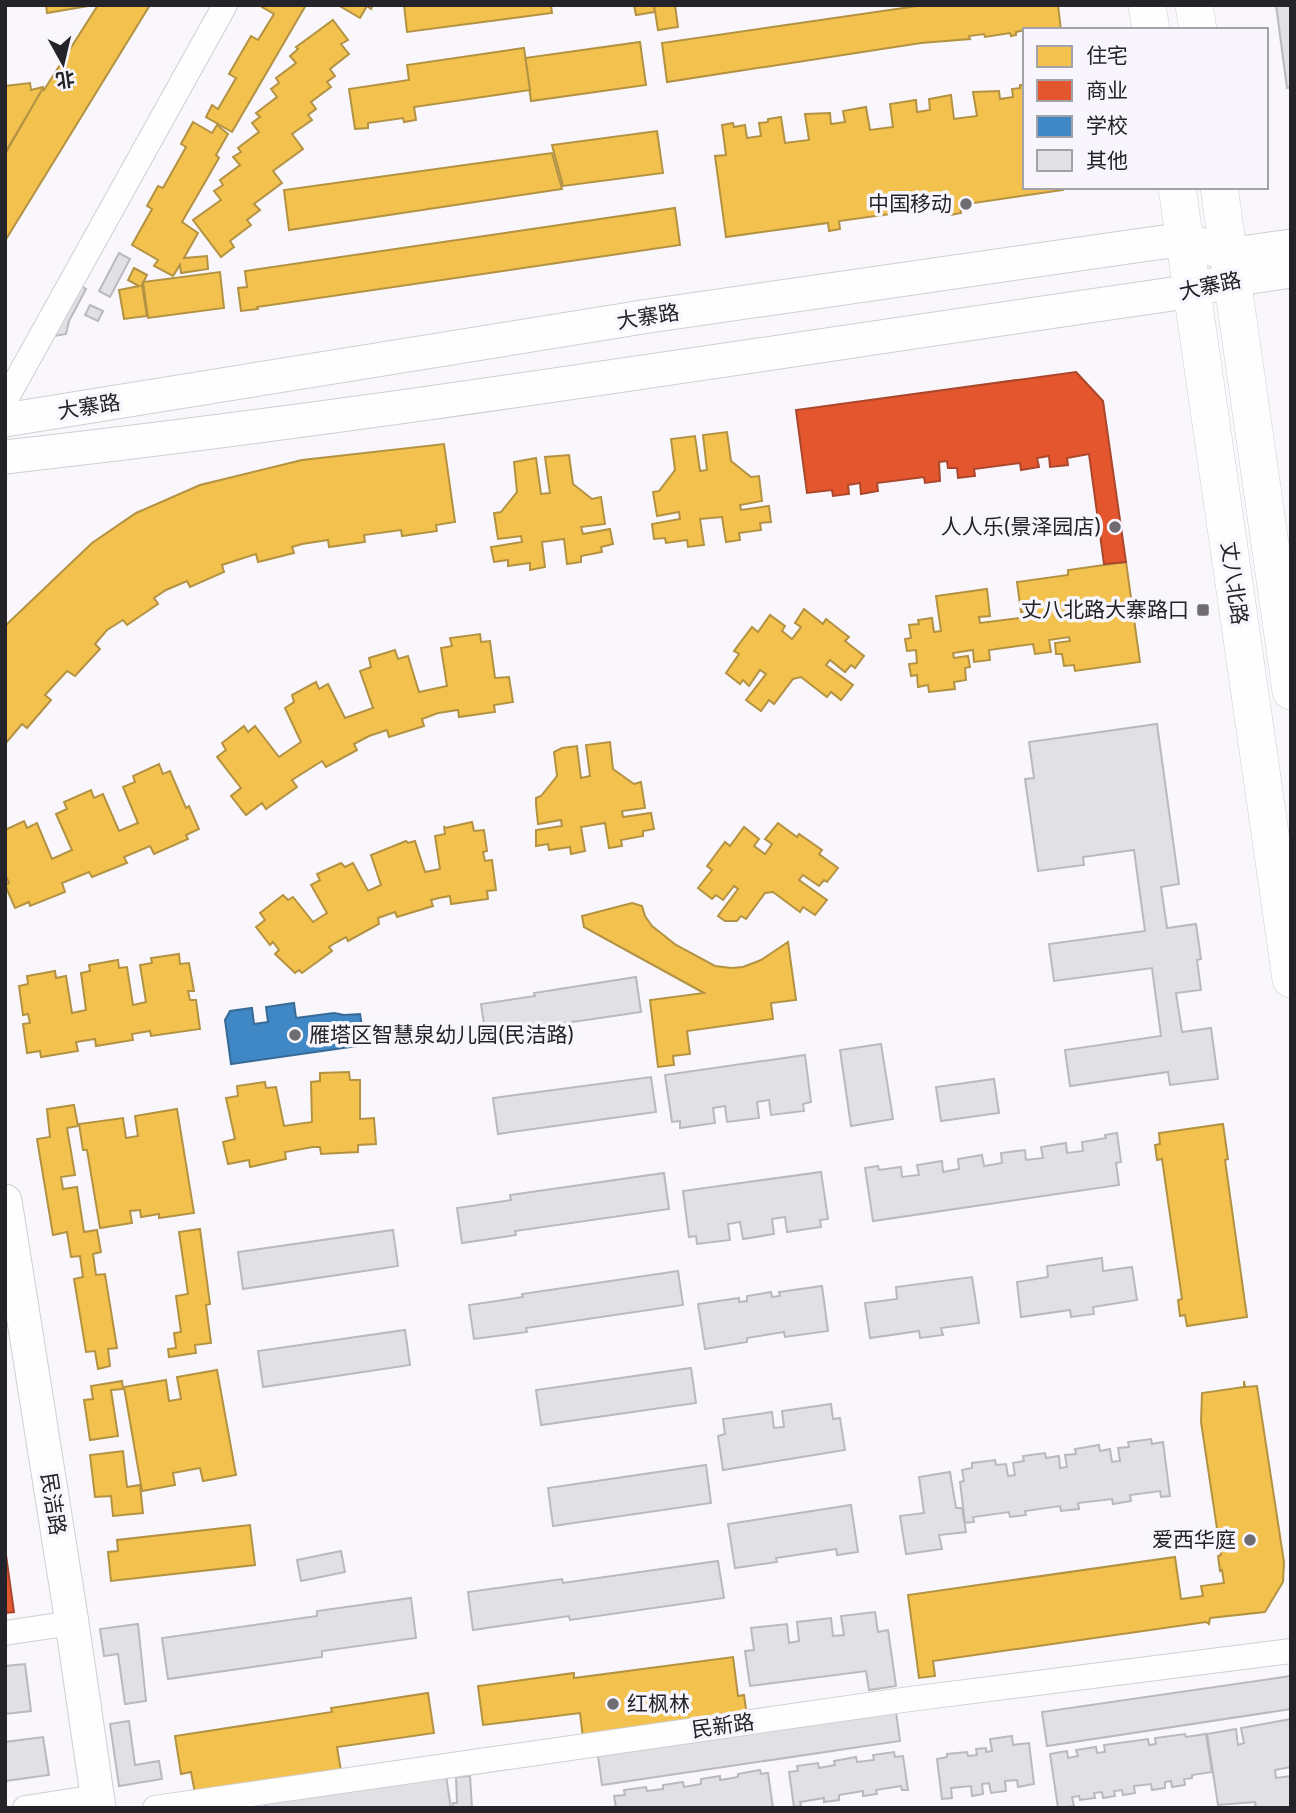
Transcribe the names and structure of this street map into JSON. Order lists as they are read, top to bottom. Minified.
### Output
{"streets":{"main road":["大寨路","丈八北路","民洁路"],"street":["民新路"]},"crossings":[["大寨路","丈八北路"]],"places":{"other":["中国移动","人人乐(景泽园店)","雁塔区智慧泉幼儿园(民洁路)","爱西华庭","红枫林"],"transit":["丈八北路大寨路口"]},"legend":["住宅","商业","学校","其他"],"north":"bottom"}
